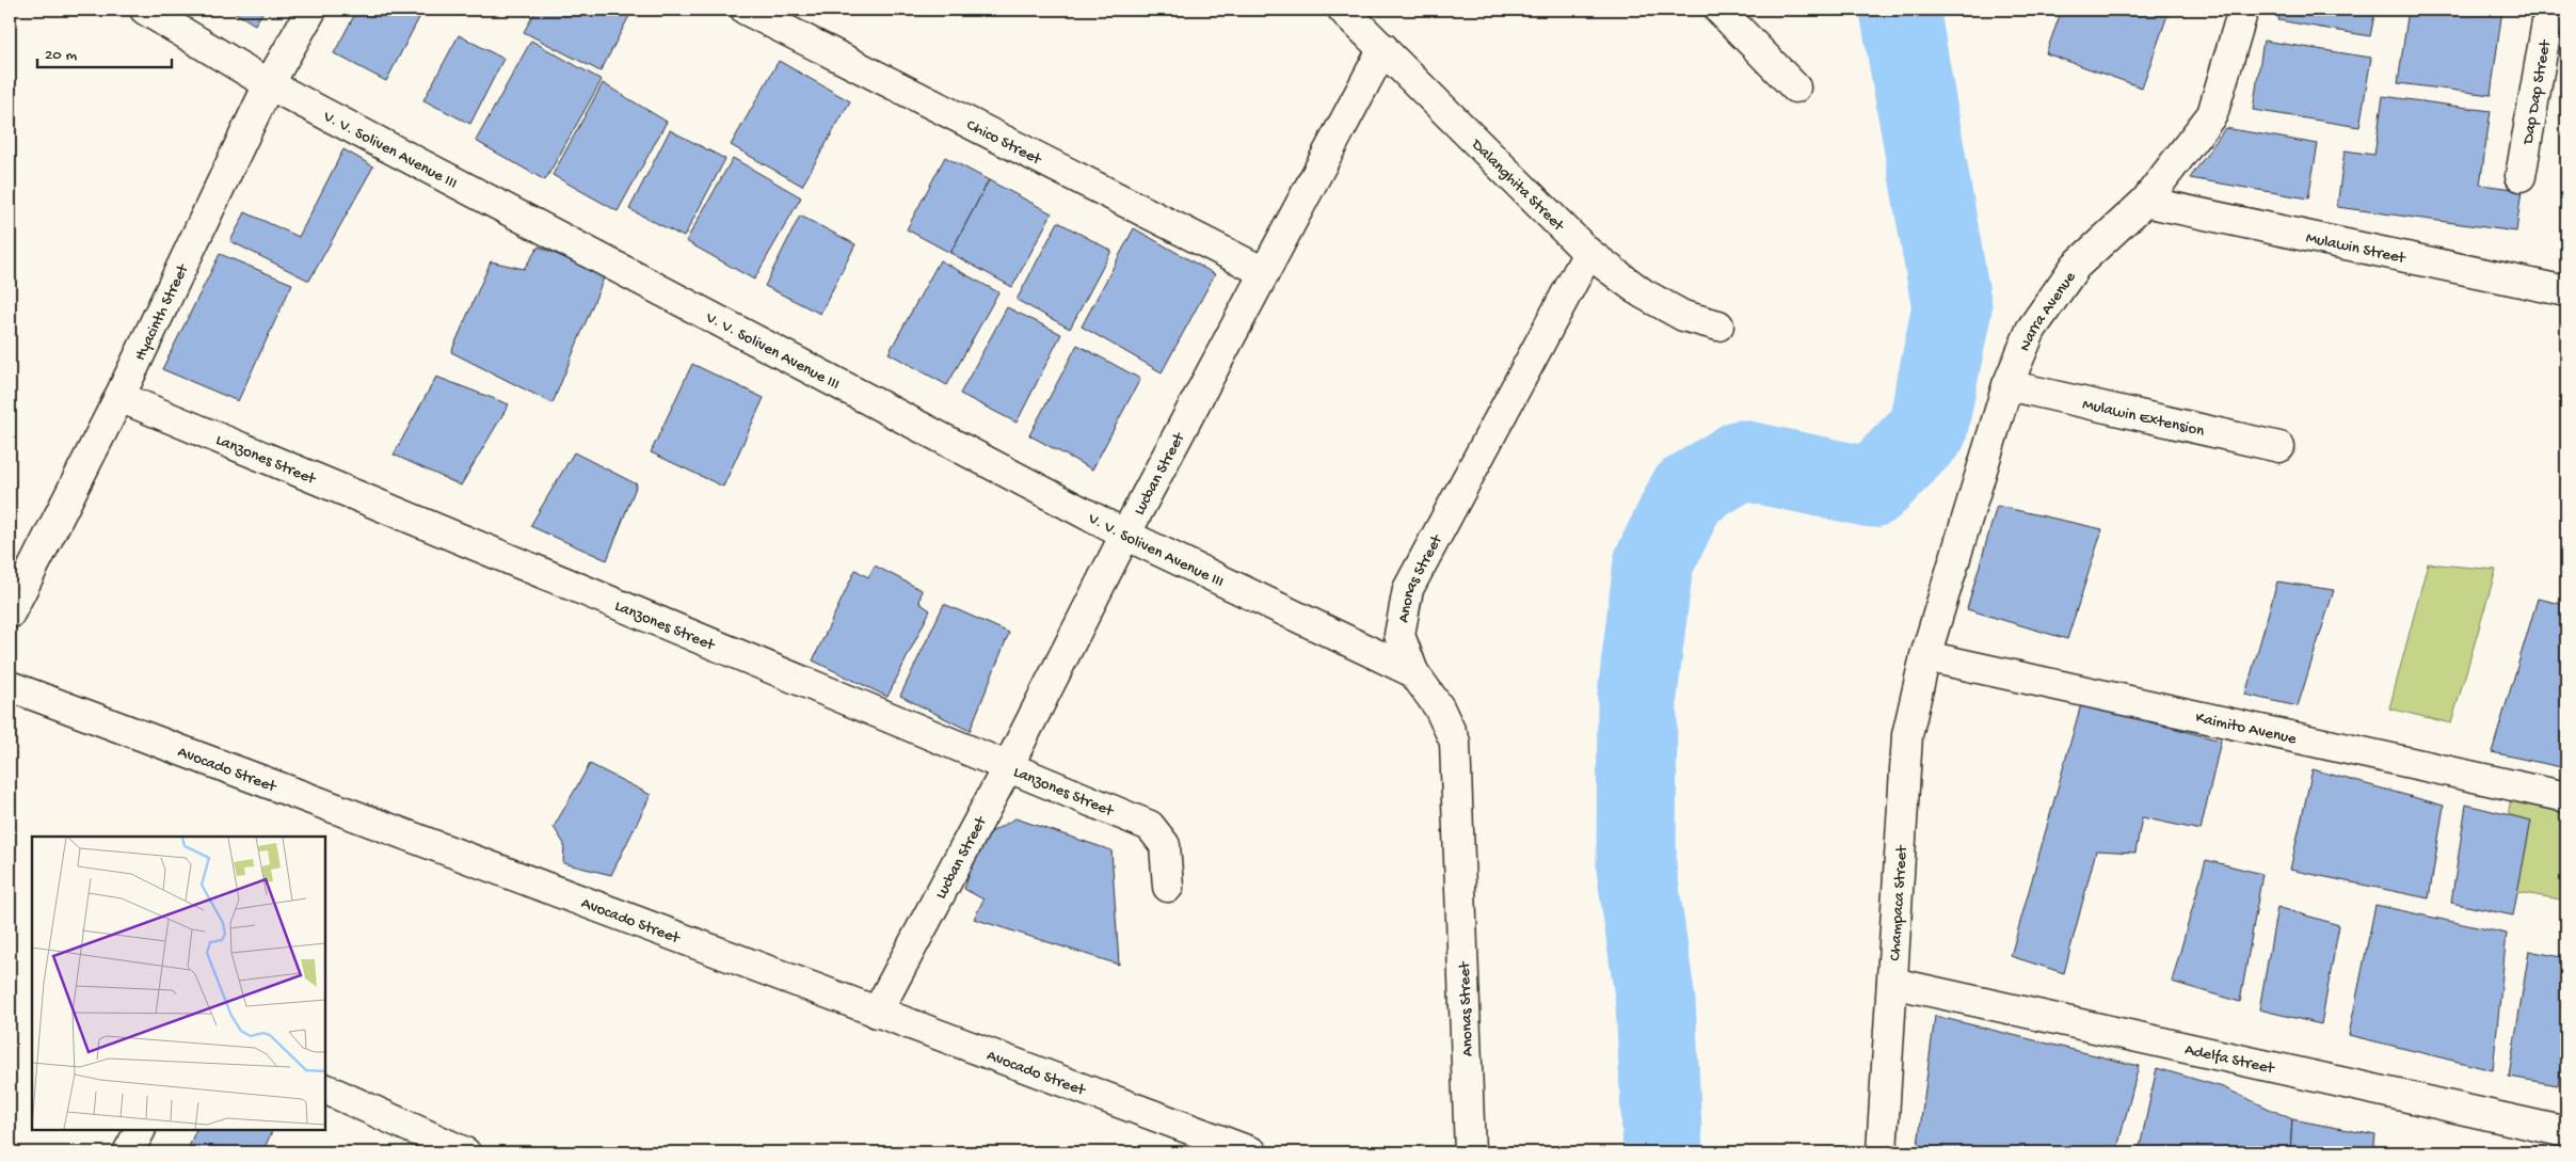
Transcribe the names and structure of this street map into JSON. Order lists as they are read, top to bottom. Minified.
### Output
{"streets":{"street":["Dap Dap Street","Chico Street","V. V. Soliven Avenue III","Dalanghita Street","Mulawin Street","Hyacinth Street","Narra Avenue","Mulawin Extension","Lanzones Street","Lucban Street","Anonas Street","Kaimito Avenue","Avocado Street","Champaca Street","Adelfa Street"]},"crossings":[["Chico Street","Lucban Street"],["V. V. Soliven Avenue III","Hyacinth Street"],["V. V. Soliven Avenue III","Lucban Street"],["V. V. Soliven Avenue III","Anonas Street"],["Dalanghita Street","Lucban Street"],["Dalanghita Street","Anonas Street"],["Mulawin Street","Narra Avenue"],["Hyacinth Street","Lanzones Street"],["Narra Avenue","Mulawin Extension"],["Narra Avenue","Kaimito Avenue"],["Narra Avenue","Champaca Street"],["Lanzones Street","Lucban Street"],["Lucban Street","Avocado Street"],["Kaimito Avenue","Champaca Street"],["Champaca Street","Adelfa Street"]],"scale_bar":"20 m"}
